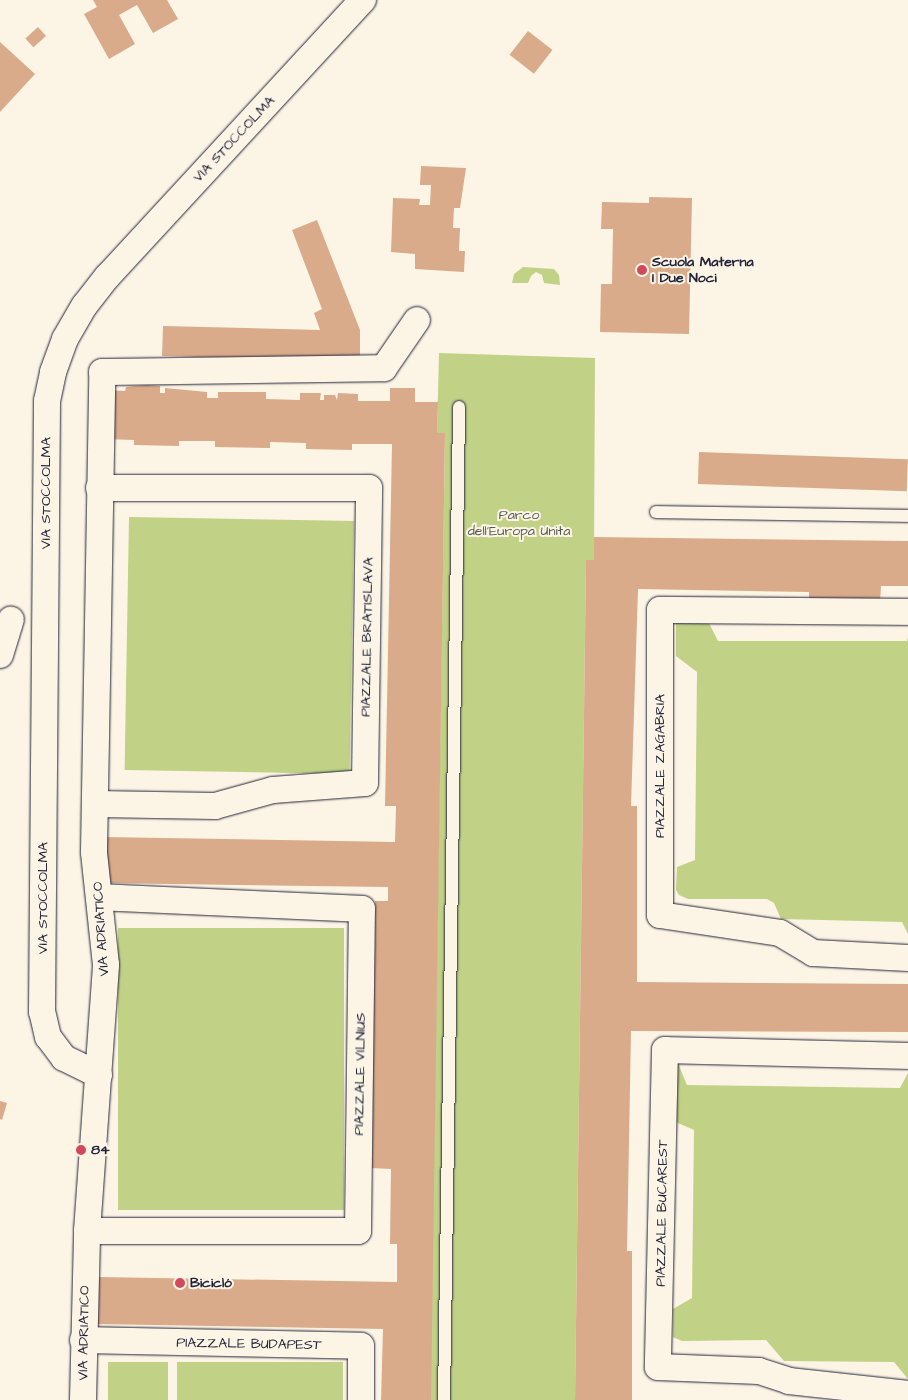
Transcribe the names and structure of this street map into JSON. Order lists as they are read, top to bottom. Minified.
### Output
{"streets":{"street":["VIA STOCCOLMA","PIAZZALE BRATISLAVA","PIAZZALE ZAGABRIA","VIA ADRIATICO","PIAZZALE VILNIUS","PIAZZALE BUCAREST","PIAZZALE BUDAPEST"]},"crossings":[["VIA STOCCOLMA","VIA ADRIATICO"],["PIAZZALE BRATISLAVA","VIA ADRIATICO"],["VIA ADRIATICO","PIAZZALE VILNIUS"],["VIA ADRIATICO","PIAZZALE BUDAPEST"]],"parks":["Parco dell'Europa Unita"],"places":["Scuola Materna I Due Noci","84","Bicicló"]}
